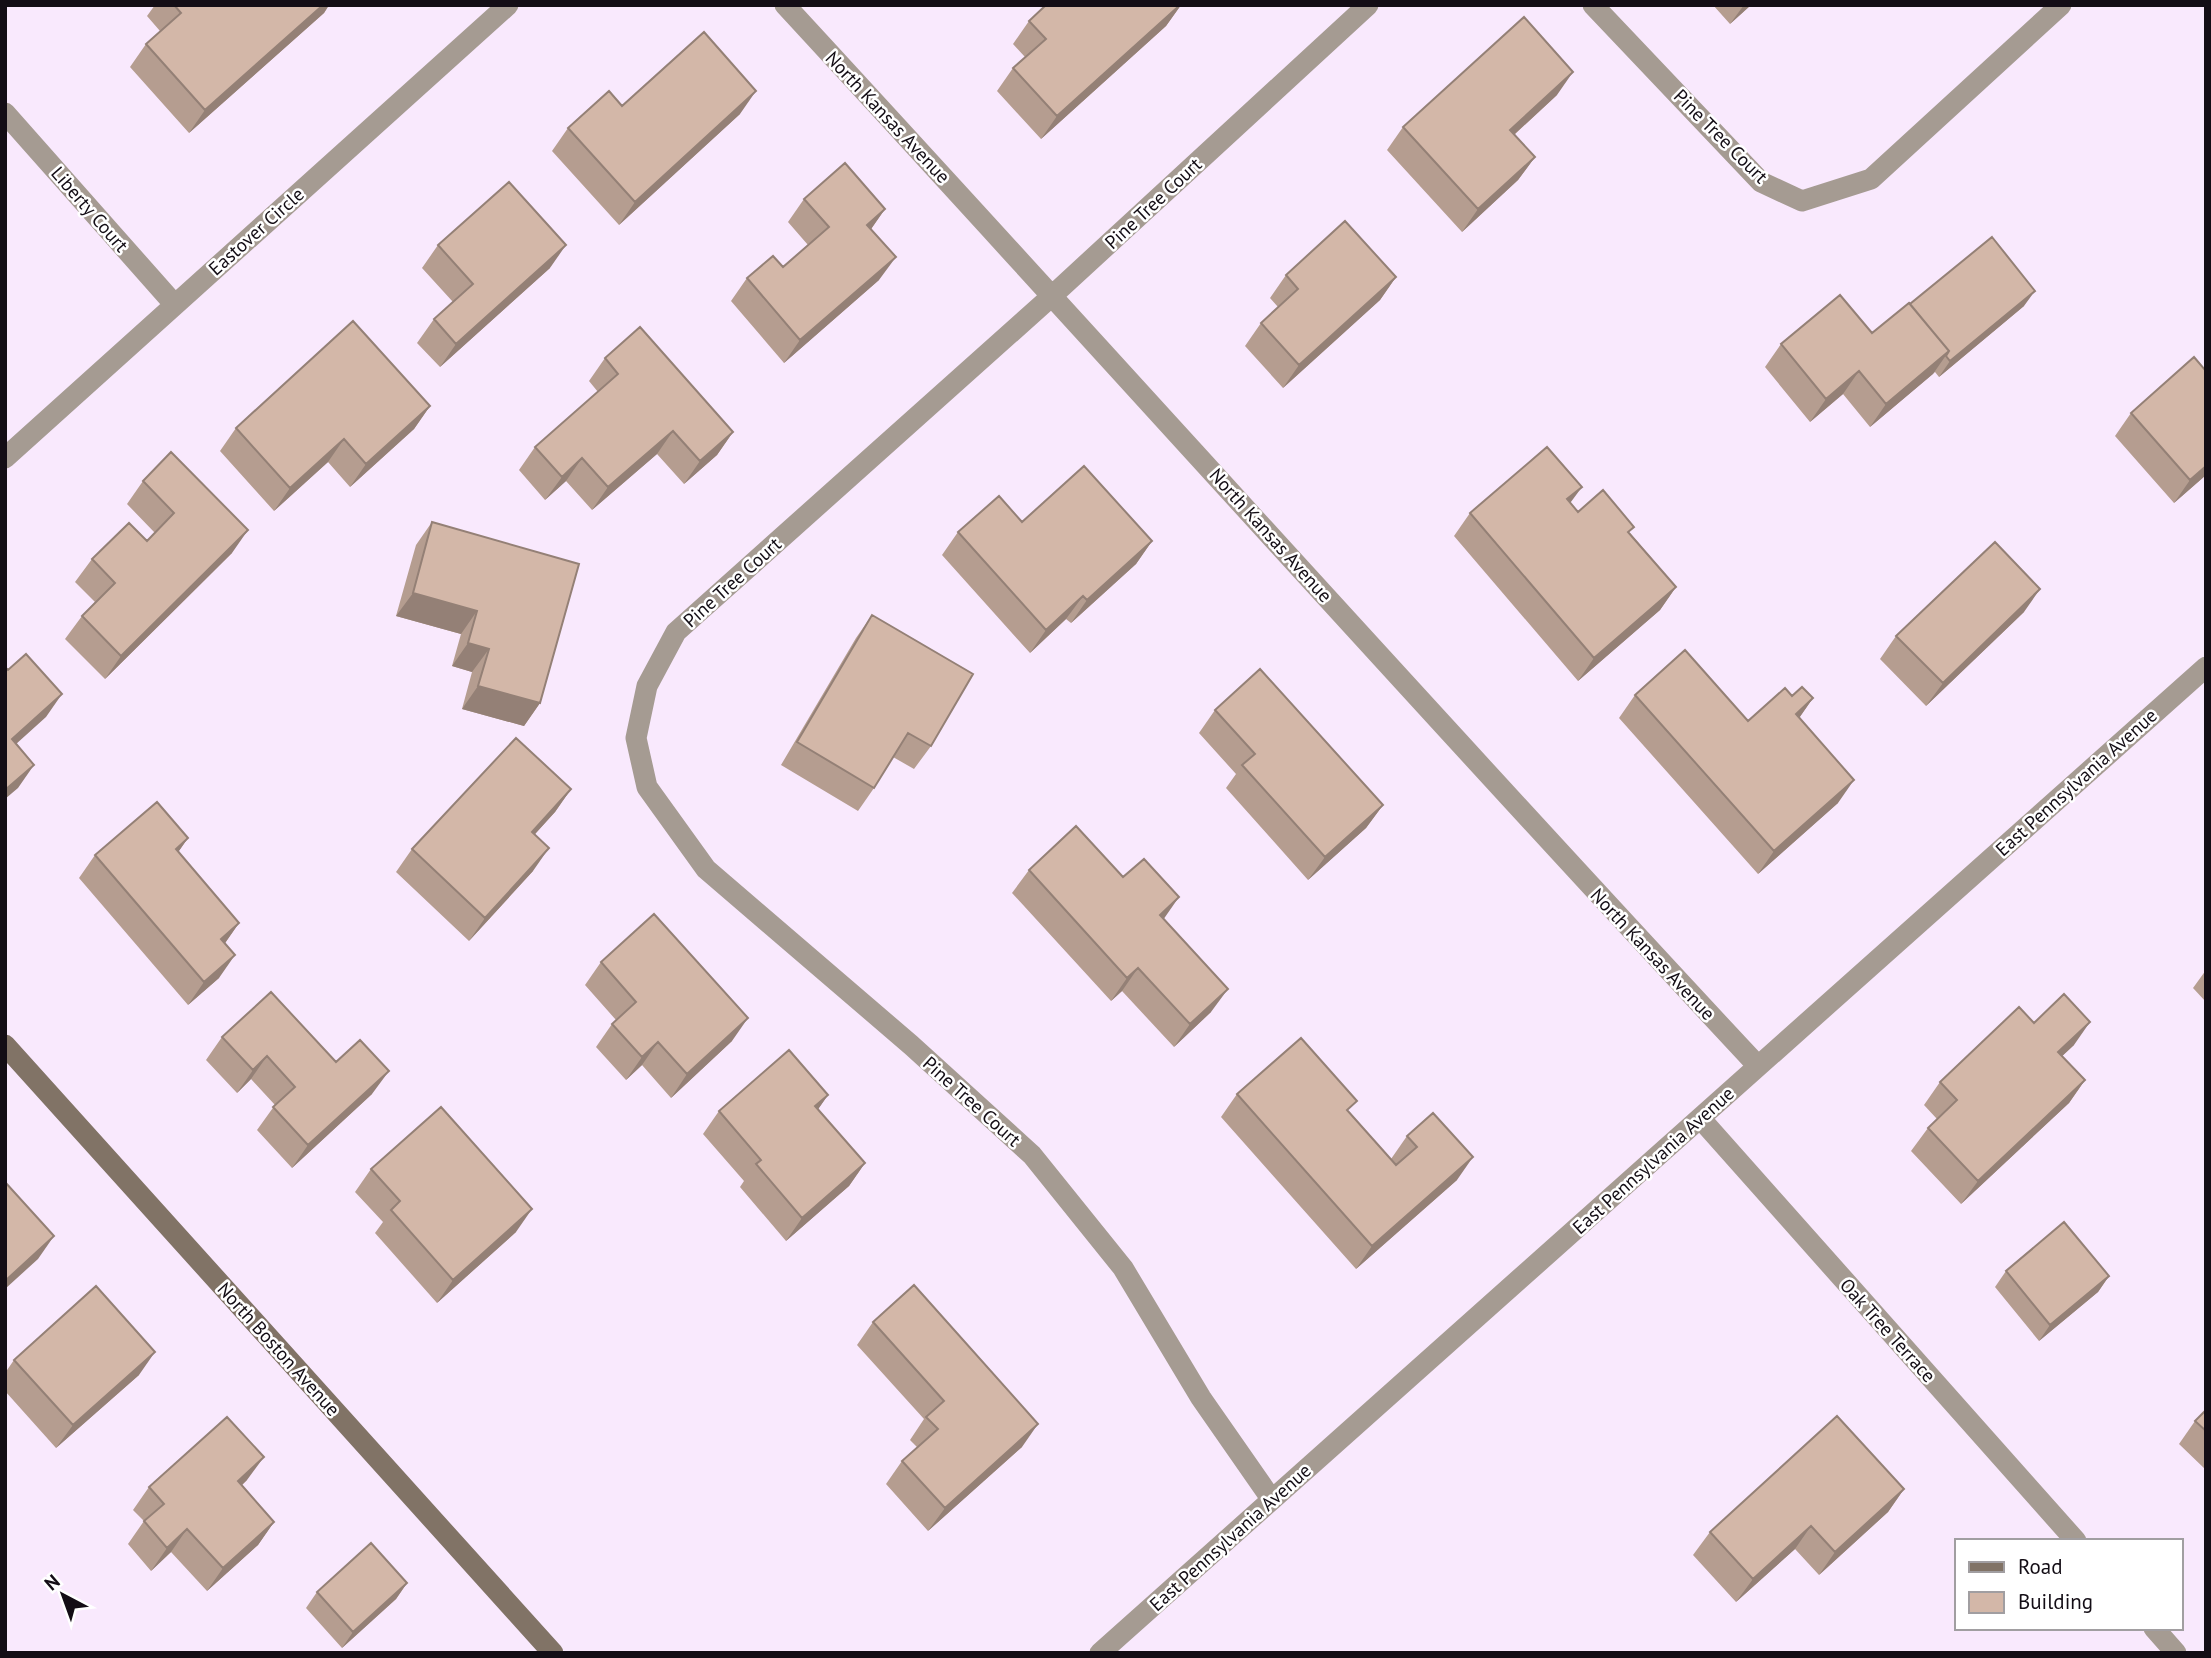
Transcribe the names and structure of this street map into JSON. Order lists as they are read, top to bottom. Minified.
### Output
{"streets":{"street":["North Kansas Avenue","Pine Tree Court","Liberty Court","Eastover Circle","East Pennsylvania Avenue","Oak Tree Terrace","North Boston Avenue"]},"crossings":[["North Kansas Avenue","Pine Tree Court"],["North Kansas Avenue","East Pennsylvania Avenue"],["Pine Tree Court","East Pennsylvania Avenue"],["Liberty Court","Eastover Circle"],["East Pennsylvania Avenue","Oak Tree Terrace"]],"legend":["Road","Building"],"north":"top left"}
